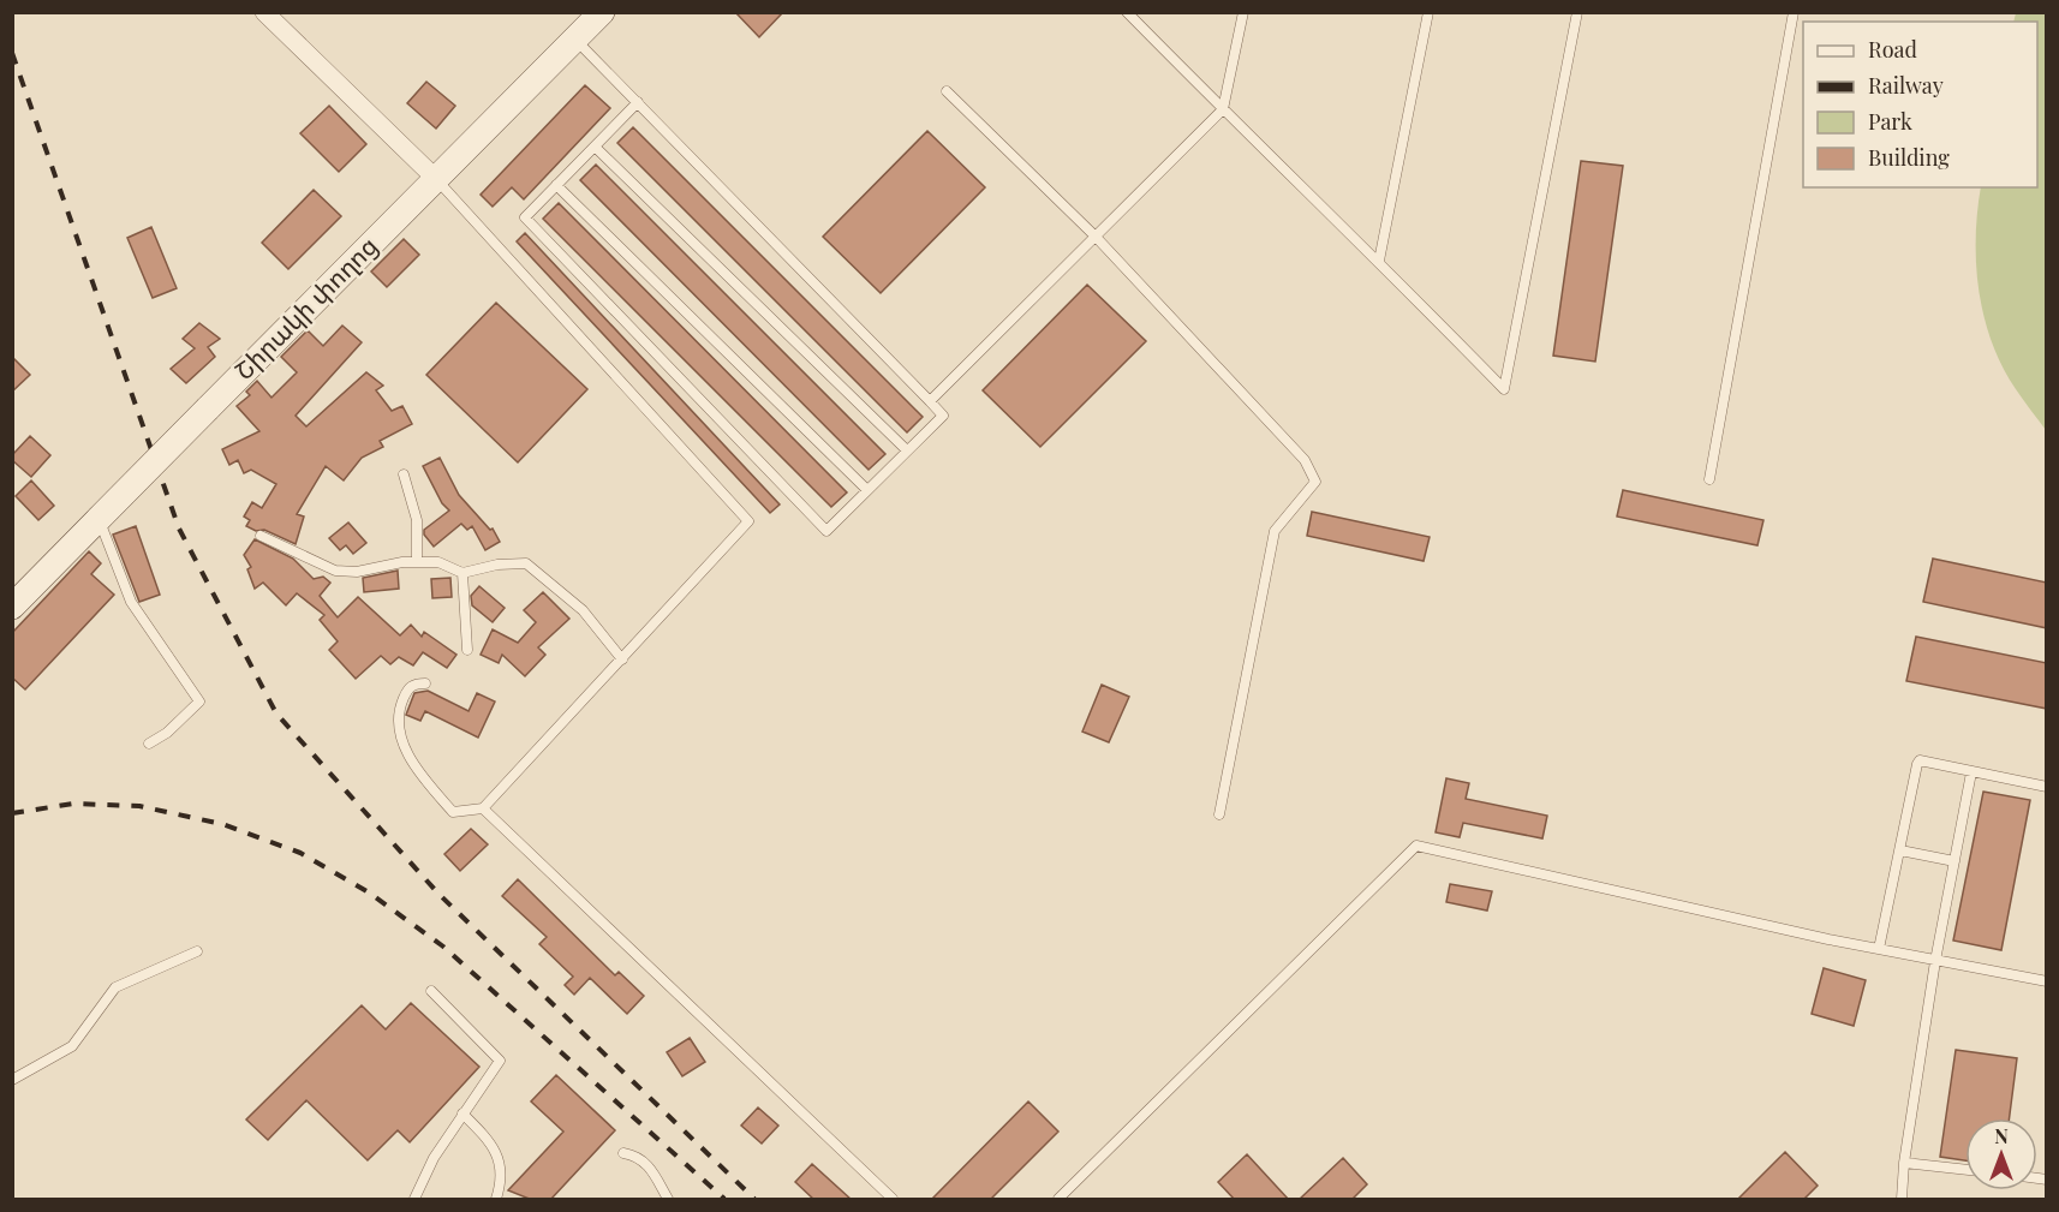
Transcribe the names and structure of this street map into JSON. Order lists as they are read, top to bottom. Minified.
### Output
{"streets":{"main road":["Շիրակի փողոց"]},"legend":["Road","Railway","Park","Building"],"north":"top"}
